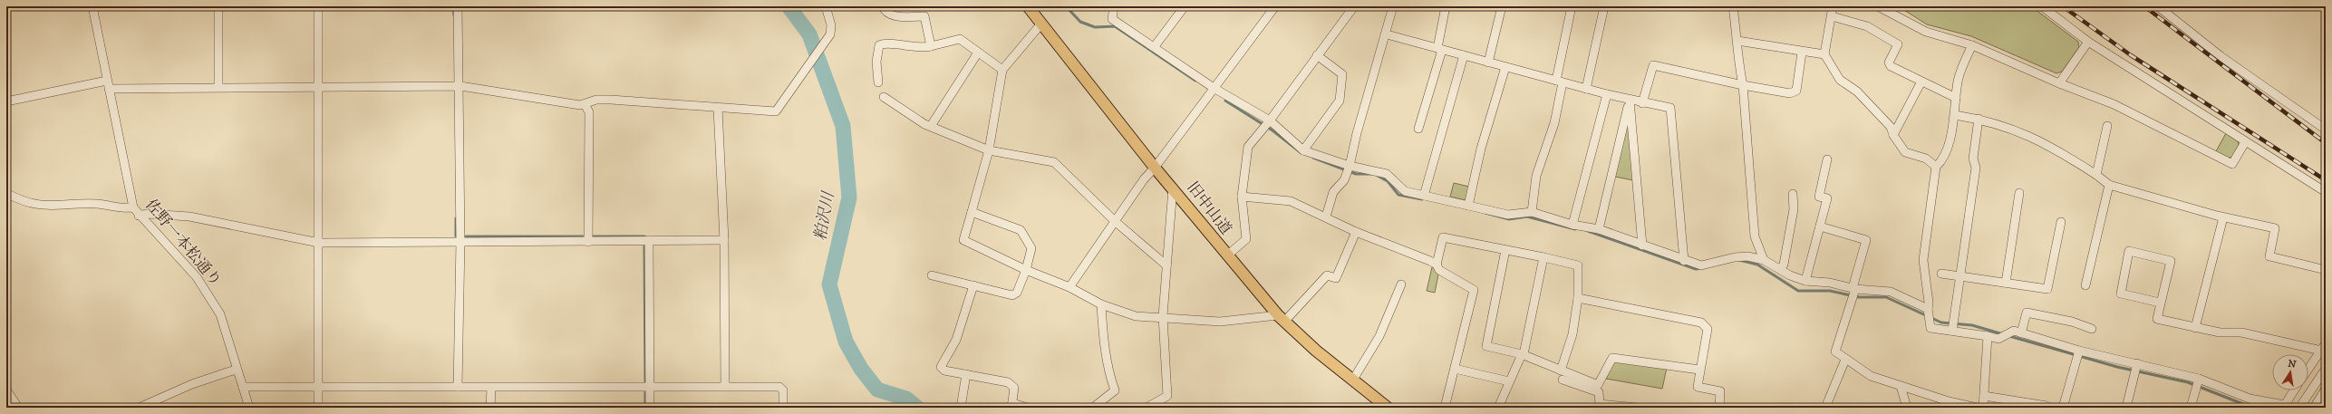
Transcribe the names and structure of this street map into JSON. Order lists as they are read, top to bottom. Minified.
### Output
{"streets":{"main road":["旧中山道"],"street":["佐野一本松通り"]},"water":["粕沢川"],"north":"top"}
